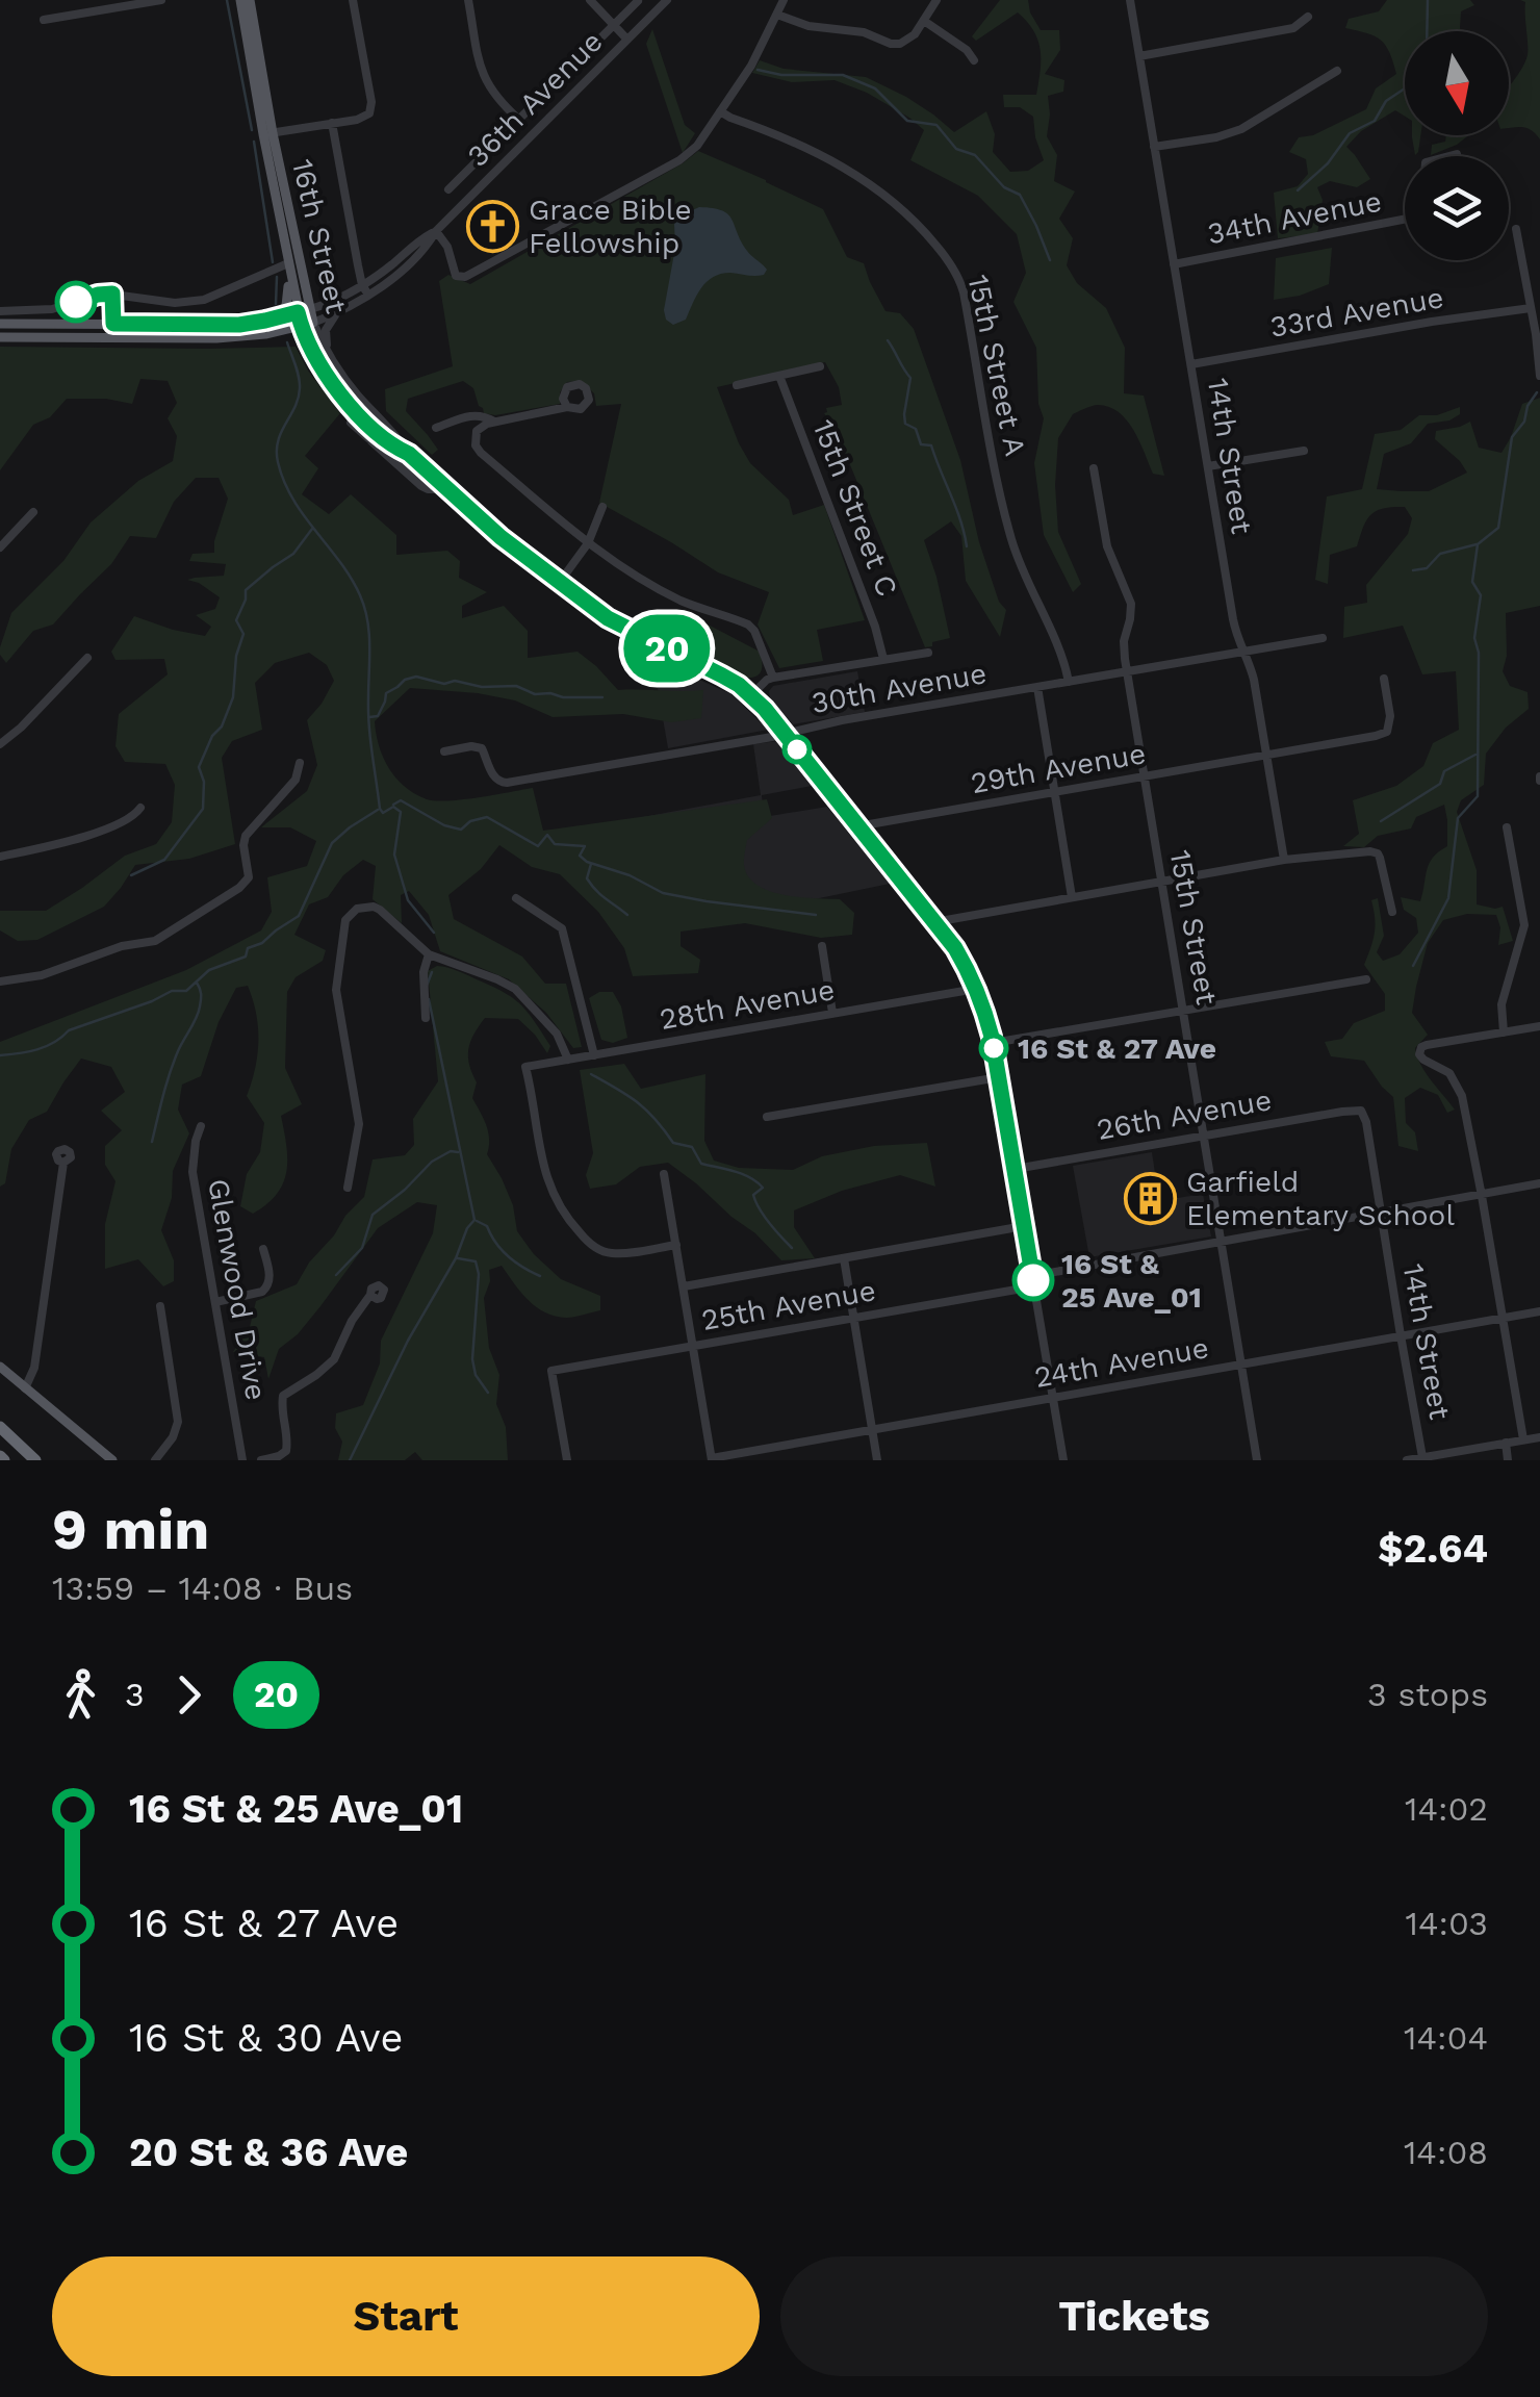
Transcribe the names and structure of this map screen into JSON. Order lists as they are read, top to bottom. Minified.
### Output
{"streets":{"main road":["36th Avenue","16th Street"],"street":["34th Avenue","33rd Avenue","15th Street A","14th Street","15th Street C","30th Avenue","29th Avenue","15th Street","28th Avenue","26th Avenue","Glenwood Drive","25th Avenue","24th Avenue"]},"crossings":[["36th Avenue","16th Street"],["34th Avenue","14th Street"],["16th Street","30th Avenue"],["16th Street","29th Avenue"],["16th Street","28th Avenue"],["16th Street","26th Avenue"],["16th Street","25th Avenue"],["16th Street","24th Avenue"],["33rd Avenue","14th Street"],["15th Street A","30th Avenue"],["14th Street","30th Avenue"],["14th Street","29th Avenue"],["14th Street","26th Avenue"],["14th Street","25th Avenue"],["14th Street","24th Avenue"],["30th Avenue","15th Street"],["29th Avenue","15th Street"],["15th Street","26th Avenue"],["15th Street","25th Avenue"],["15th Street","24th Avenue"]],"places":{"church":["Grace Bible Fellowship"],"other":["16 St & 27 Ave","16 St & 25 Ave_01"],"building":["Garfield Elementary School"]},"lines":["bus line 20"],"north":"bottom","page":{"on_map":"20","heading":["9 min","13:59 – 14:08 · Bus","$2.64"],"legs":["3","20","3 stops"],"list":[{"name":"16 St & 25 Ave_01","value":"14:02"},{"name":"16 St & 27 Ave","value":"14:03"},{"name":"16 St & 30 Ave","value":"14:04"},{"name":"20 St & 36 Ave","value":"14:08"}],"buttons":["Start","Tickets"]}}
